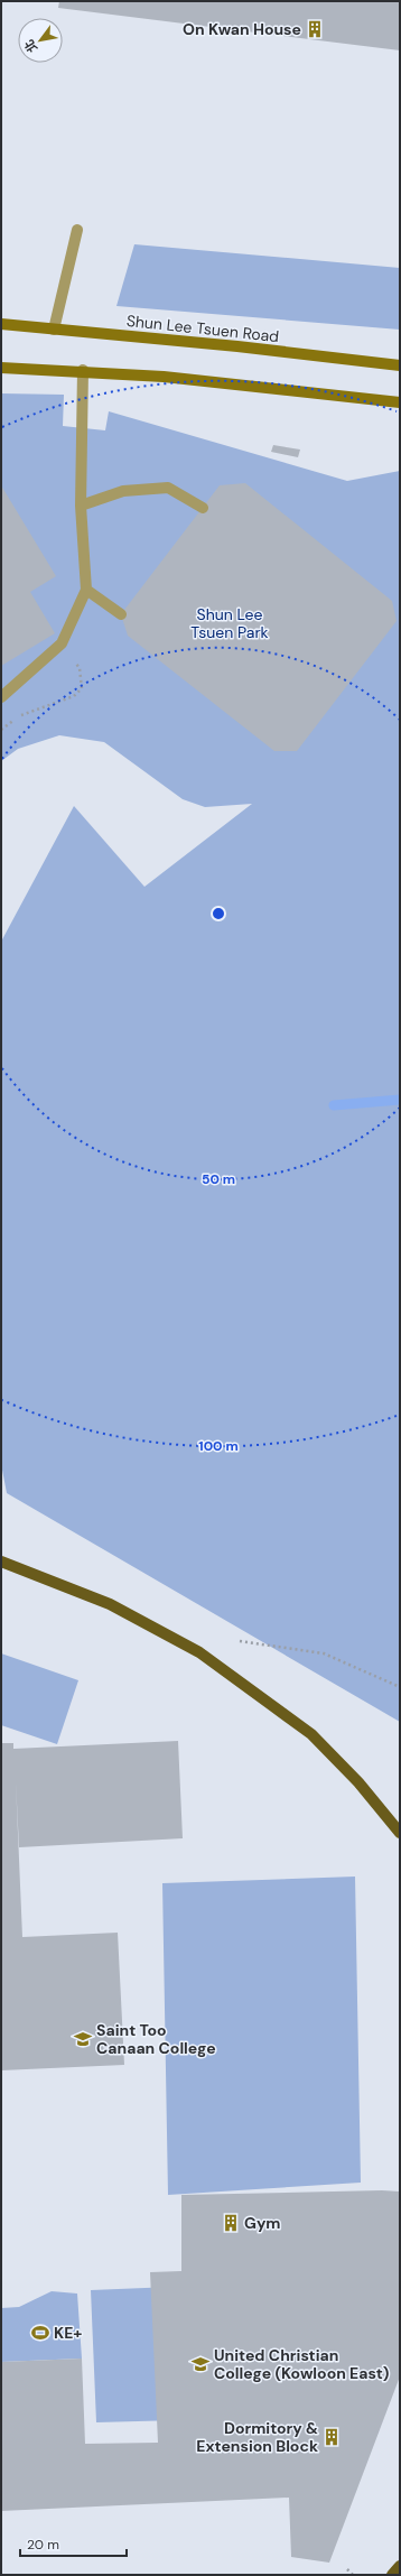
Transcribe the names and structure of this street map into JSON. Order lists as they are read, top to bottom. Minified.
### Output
{"streets":{"main road":["Shun Lee Tsuen Road"]},"parks":["Shun Lee Tsuen Park"],"places":{"building":["On Kwan House","Gym","Dormitory & Extension Block"],"school or university":["Saint Too Canaan College","United Christian College (Kowloon East)"],"sports":["KE+"]},"scale_bar":"20 m","north":"bottom left","rings":["50 m","100 m"]}
